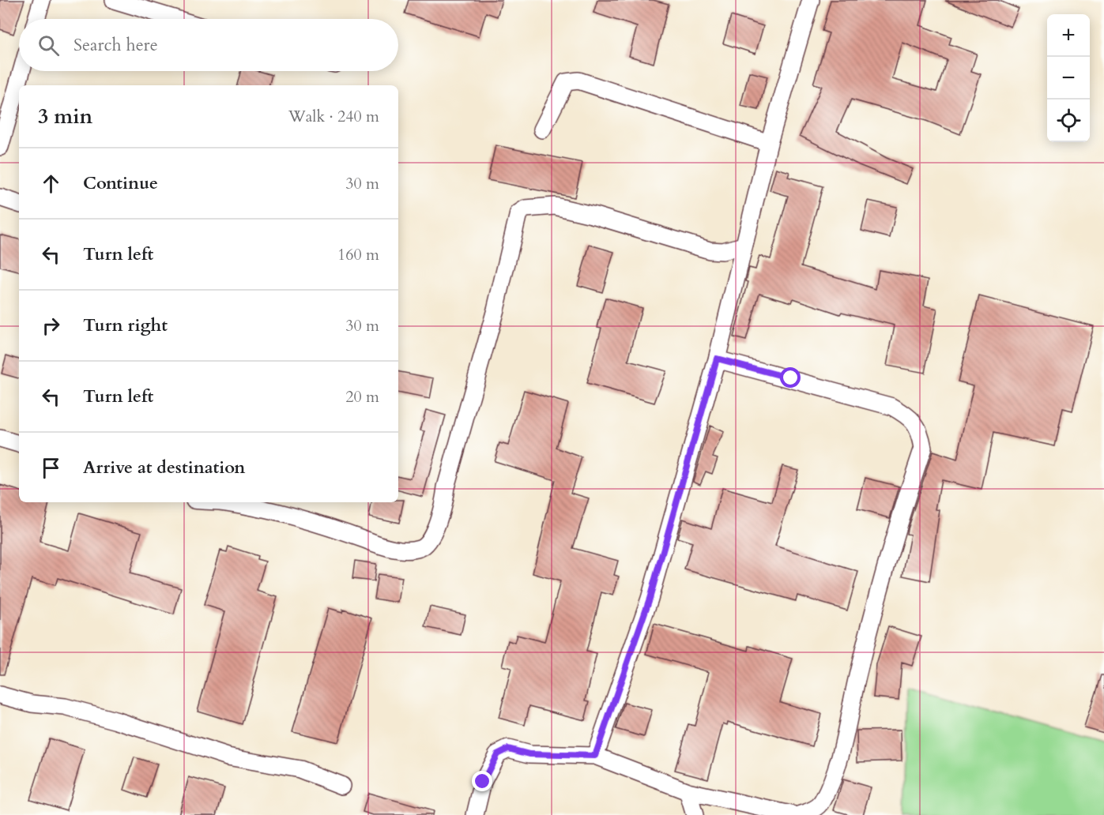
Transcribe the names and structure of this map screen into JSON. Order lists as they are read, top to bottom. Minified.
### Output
{"page":{"map_buttons":["+","−"],"search":"Search here","heading":["3 min","Walk · 240 m"],"list":[["Continue","30 m"],["Turn left","160 m"],["Turn right","30 m"],["Turn left","20 m"],"Arrive at destination"]}}
